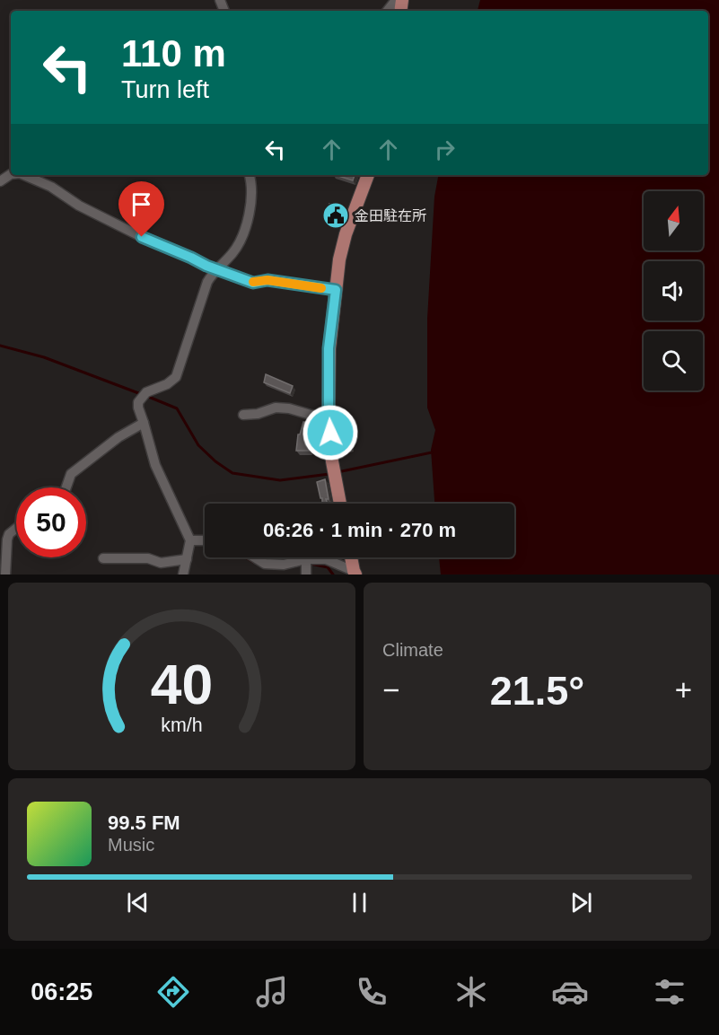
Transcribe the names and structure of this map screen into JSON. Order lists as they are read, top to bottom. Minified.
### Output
{"places":{"public building":["金田駐在所"]},"north":"top","page":{"turn":["110 m","Turn left"],"limit":"50","trip":"06:26 · 1 min · 270 m","tile":"Climate","heat":["−","21.5°","+"],"song":["99.5 FM","Music"],"tabs":"06:25","gauge":["40","km/h"]}}
